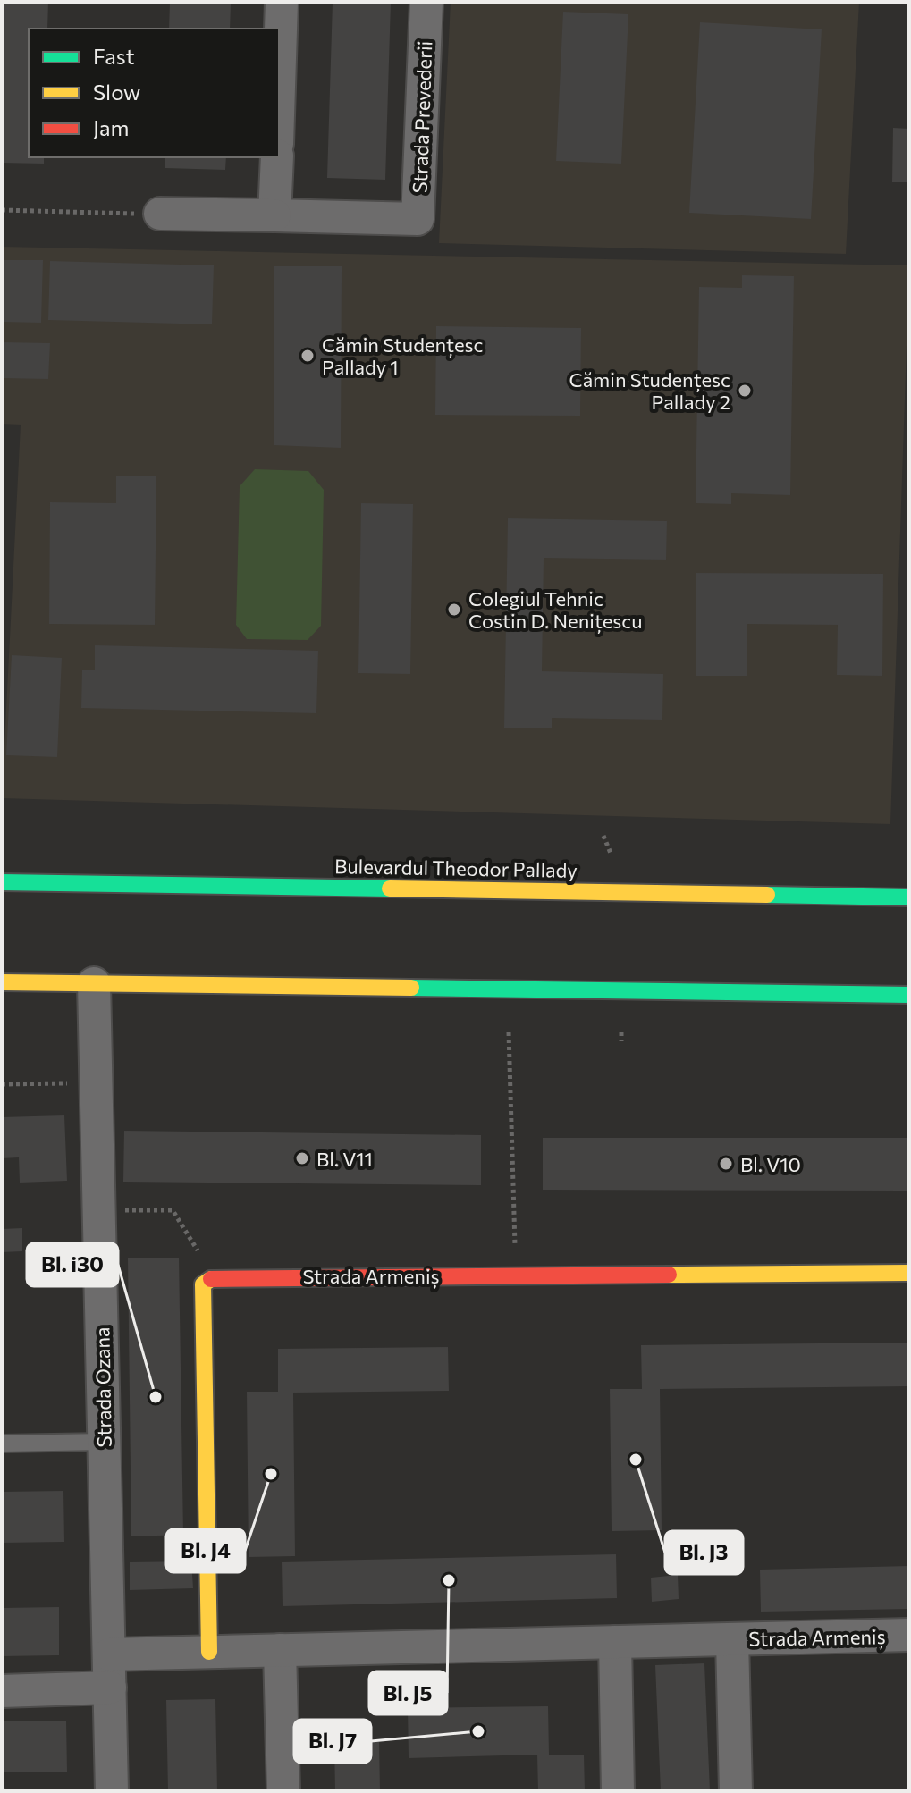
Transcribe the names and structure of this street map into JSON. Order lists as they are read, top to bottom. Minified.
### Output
{"streets":{"main road":["Bulevardul Theodor Pallady","Strada Armeniș"],"street":["Strada Prevederii","Strada Ozana"]},"crossings":[["Strada Armeniș","Strada Ozana"]],"places":["Cămin Studențesc Pallady 1","Cămin Studențesc Pallady 2","Colegiul Tehnic Costin D. Nenițescu","Bl. V11","Bl. V10","Bl. i30","Bl. J3","Bl. J4","Bl. J5","Bl. J7"],"legend":["Fast","Slow","Jam"]}
